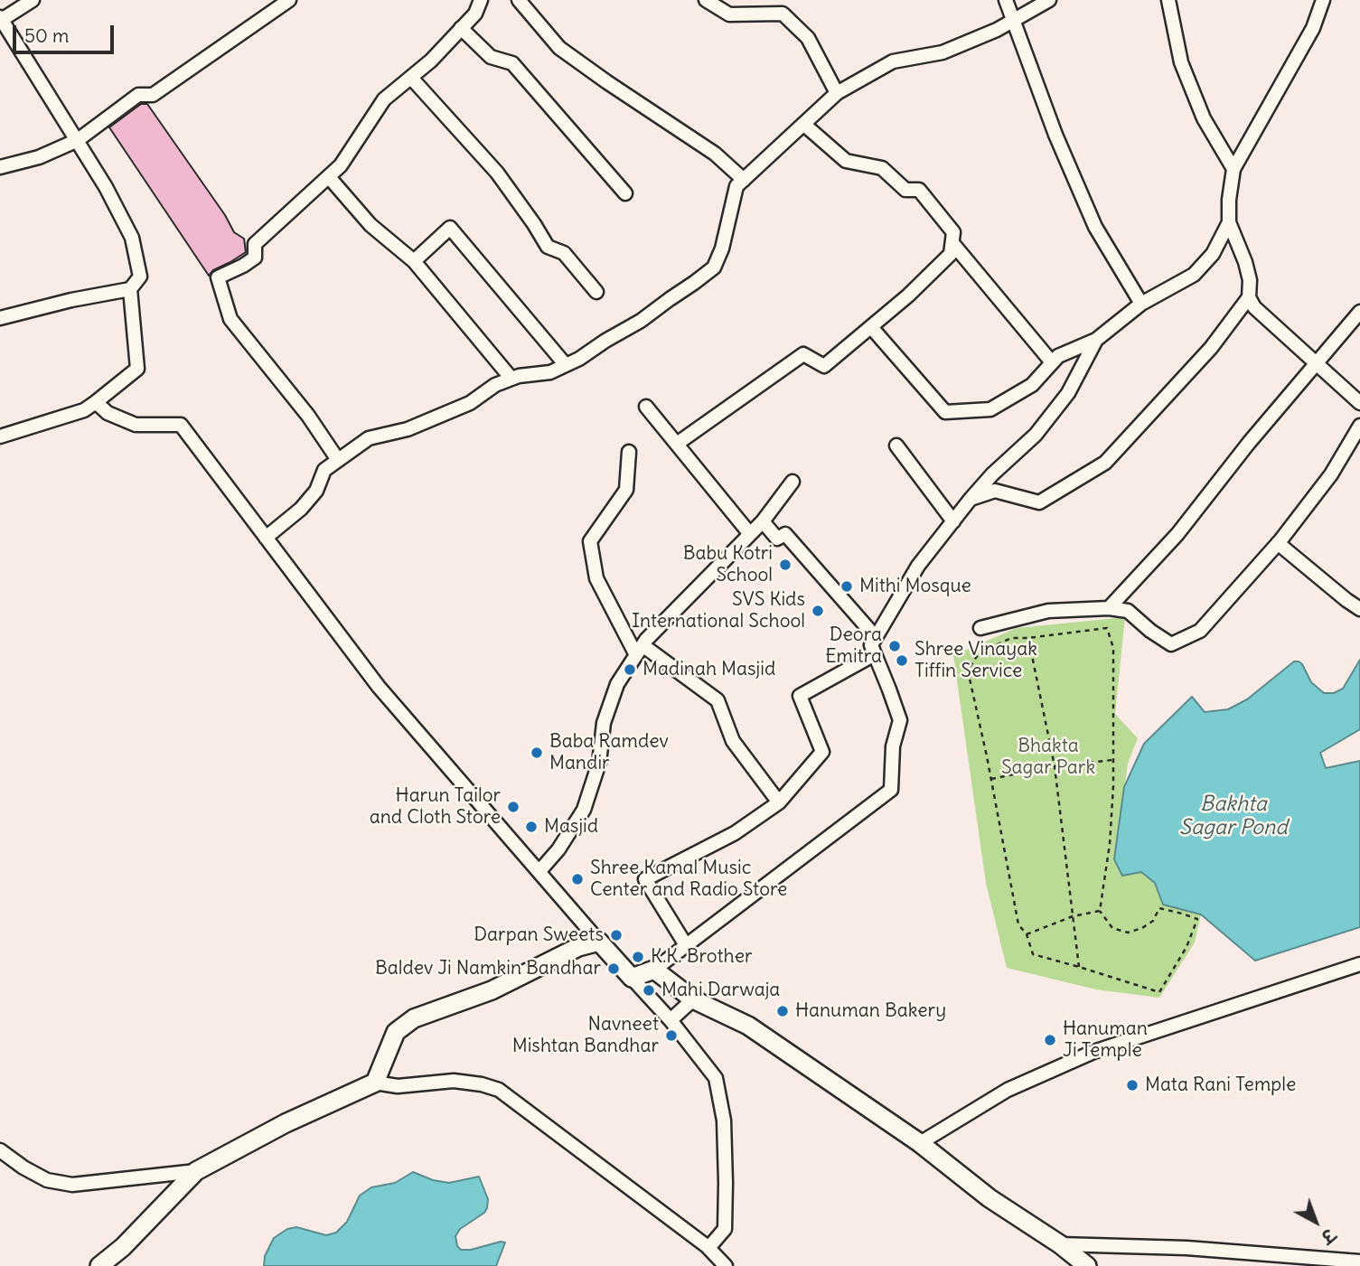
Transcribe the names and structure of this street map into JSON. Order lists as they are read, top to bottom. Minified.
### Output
{"water":["Bakhta Sagar Pond"],"parks":["Bhakta Sagar Park"],"places":["Babu Kotri School","Mithi Mosque","SVS Kids International School","Deora Emitra","Shree Vinayak Tiffin Service","Madinah Masjid","Baba Ramdev Mandir","Harun Tailor and Cloth Store","Masjid","Shree Kamal Music Center and Radio Store","Darpan Sweets","K.K. Brother","Baldev Ji Namkin Bandhar","Mahi Darwaja","Hanuman Bakery","Navneet Mishtan Bandhar","Hanuman Ji Temple","Mata Rani Temple"],"scale_bar":"50 m","north":"bottom right"}
